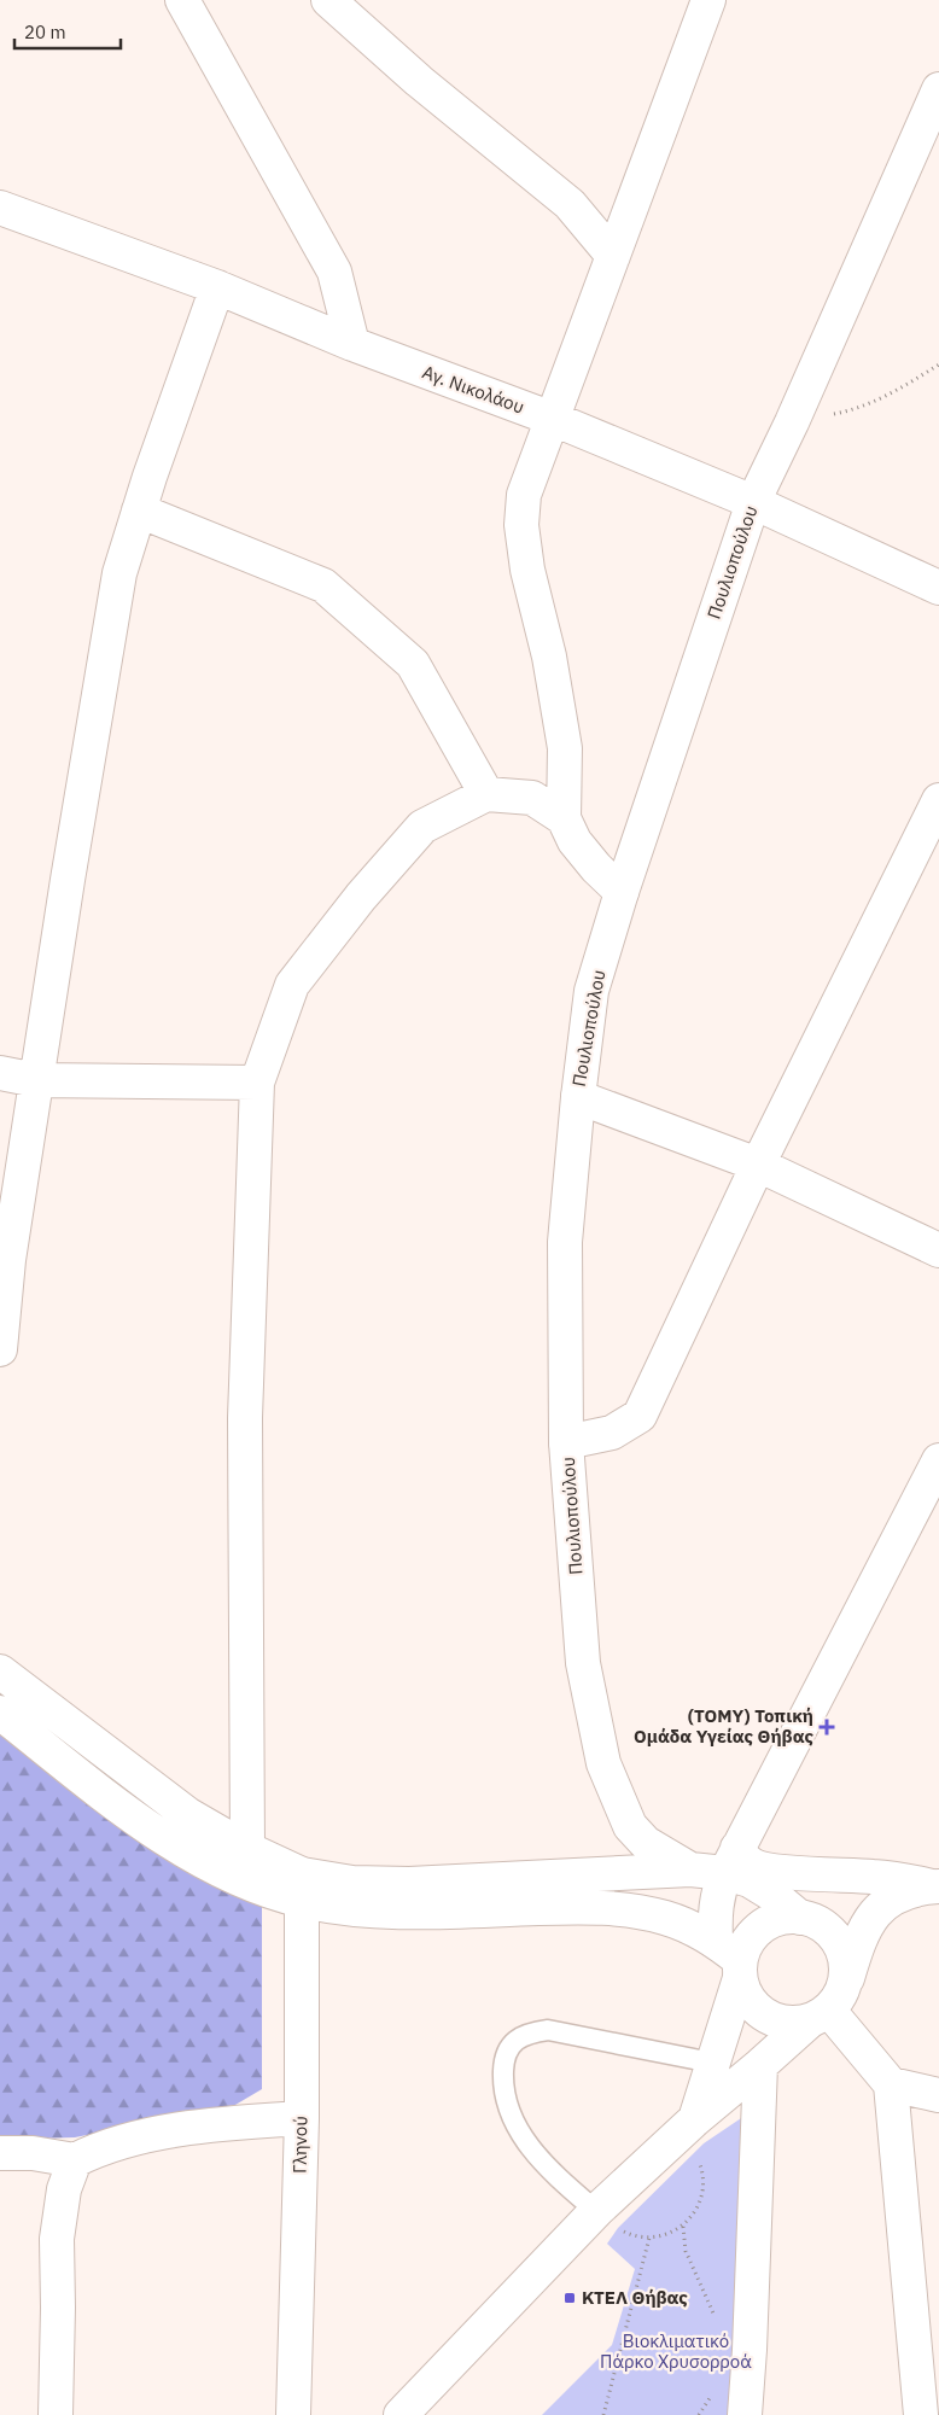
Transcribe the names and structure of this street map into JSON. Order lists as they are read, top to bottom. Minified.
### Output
{"streets":{"street":["Αγ. Νικολάου","Πουλιοπούλου","Γληνού"]},"crossings":[["Αγ. Νικολάου","Πουλιοπούλου"]],"parks":["Βιοκλιματικό Πάρκο Χρυσορροά"],"places":{"health":["(ΤΟΜΥ) Τοπική Ομάδα Υγείας Θήβας"],"transit":["ΚΤΕΛ Θήβας"]},"scale_bar":"20 m"}
